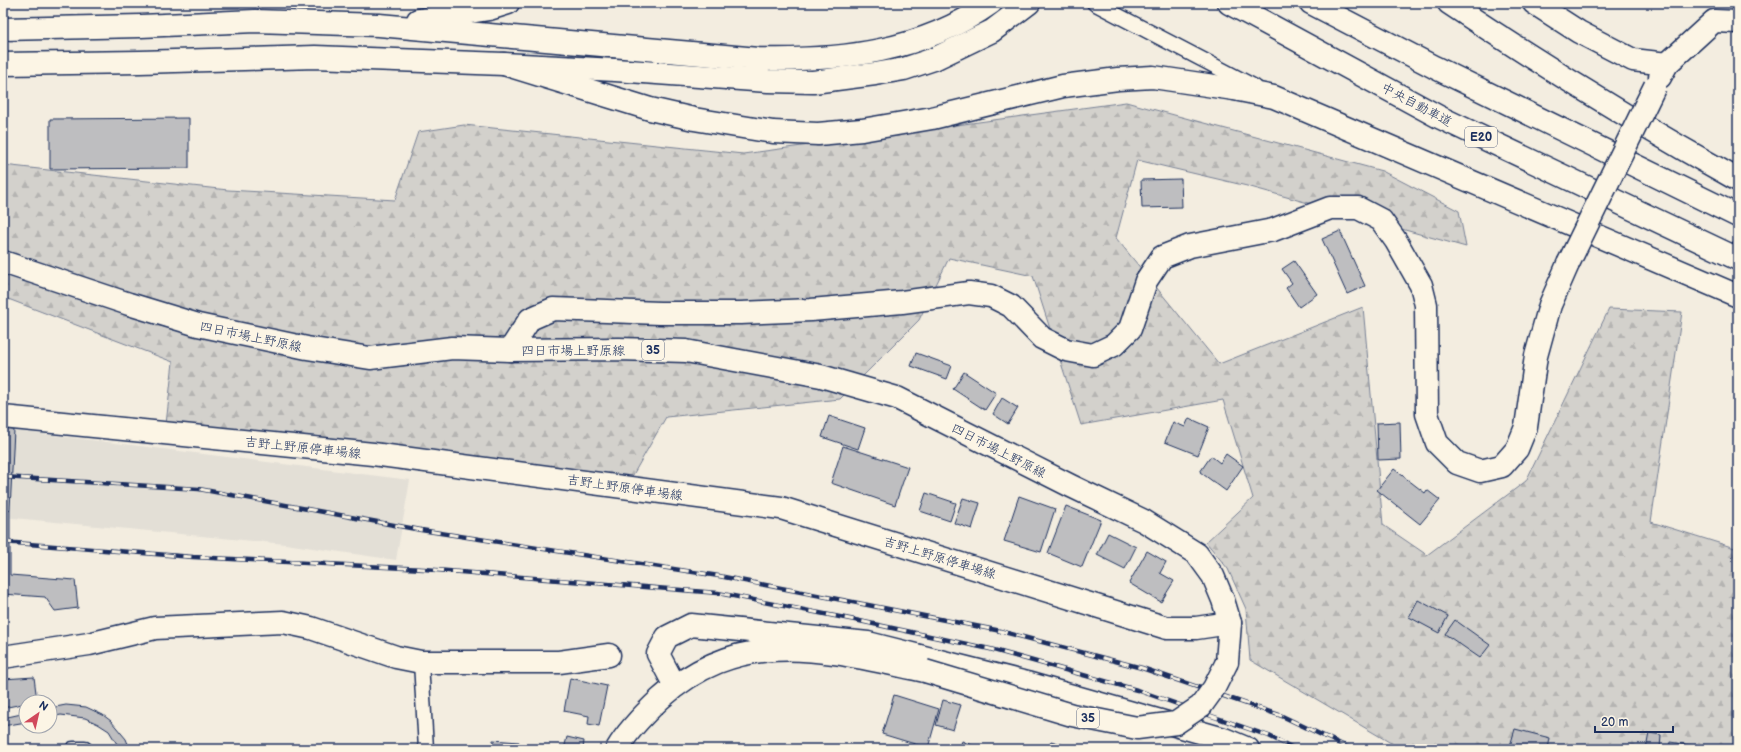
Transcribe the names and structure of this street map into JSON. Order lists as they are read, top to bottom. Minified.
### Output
{"streets":{"main road":["中央自動車道","E20","四日市場上野原線","35","吉野上野原停車場線"]},"crossings":[["四日市場上野原線","吉野上野原停車場線"]],"scale_bar":"20 m","north":"top right"}
